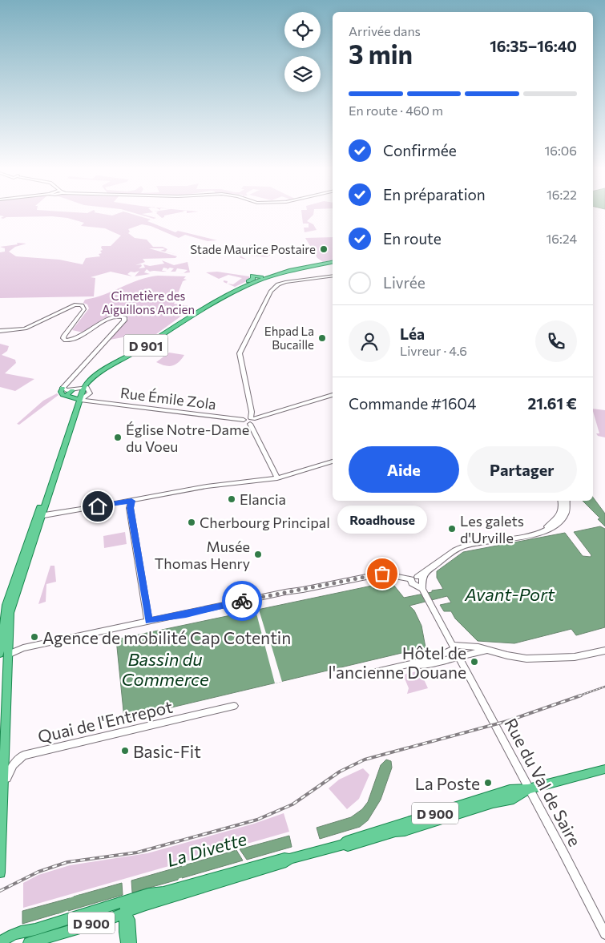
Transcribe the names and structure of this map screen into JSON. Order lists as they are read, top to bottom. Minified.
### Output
{"streets":{"main road":["D 901","Rue Émile Zola","Quai de l'Entrepot","Rue du Val de Saire","D 900"]},"crossings":[["D 901","Rue Émile Zola"],["Rue du Val de Saire","D 900"]],"water":["Avant-Port","Bassin du Commerce","La Divette"],"parks":["Cimetière des Aiguillons Ancien"],"places":["Stade Maurice Postaire","Ehpad La Bucaille","Église Notre-Dame du Voeu","Elancia","Cherbourg Principal","Les galets d'Urville","Musée Thomas Henry","Roadhouse","Agence de mobilité Cap Cotentin","Hôtel de l'ancienne Douane","Basic-Fit","La Poste"],"page":{"heading":["3 min","Arrivée dans","16:35–16:40"],"panel":["Léa","Livreur · 4.6","Commande #1604","21.61 €"],"bar":"En route · 460 m","list":[["Confirmée","16:06"],["En préparation","16:22"],["En route","16:24"],"Livrée"],"buttons":["Aide","Partager"],"bubble":"Roadhouse"}}
